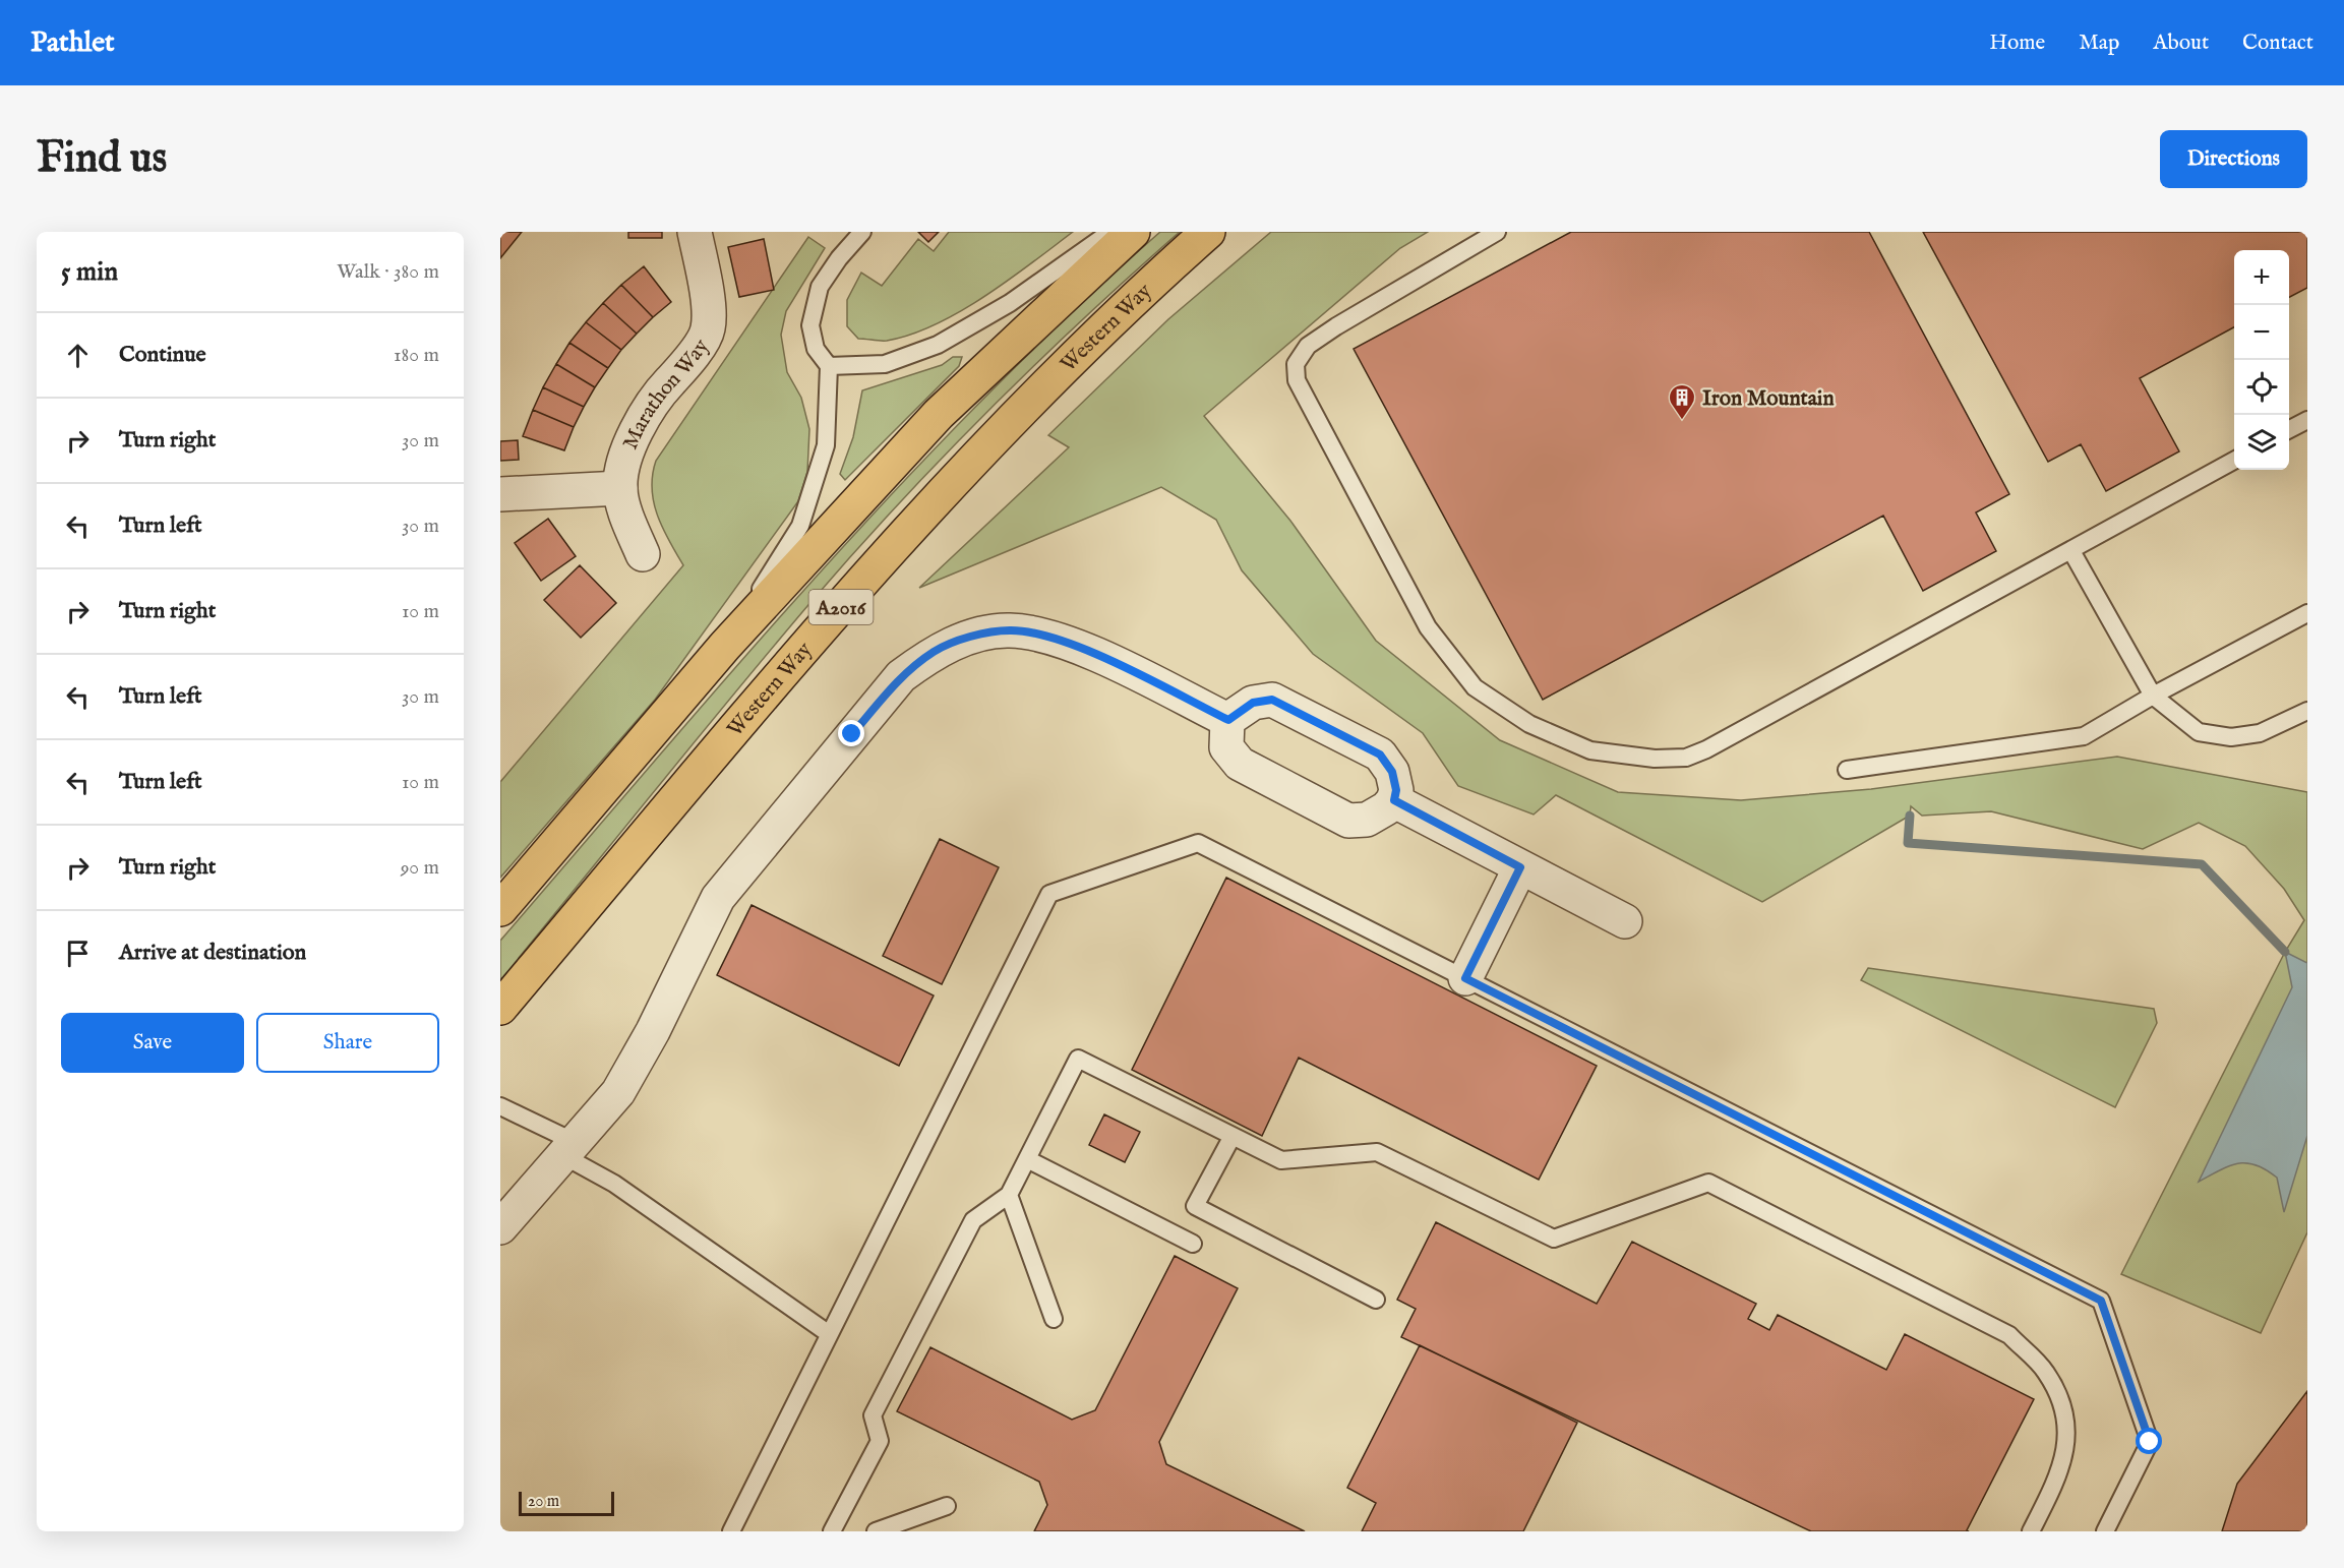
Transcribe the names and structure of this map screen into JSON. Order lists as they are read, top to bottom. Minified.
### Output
{"streets":{"main road":["Western Way","A2016"],"street":["Marathon Way"]},"places":{"building":["Iron Mountain"]},"scale_bar":"20 m","page":{"header":"Pathlet","nav":["Home","Map","About","Contact"],"buttons":["Directions",["Save","Share"]],"title":"Find us","heading":["5 min","Walk · 380 m"],"map_buttons":["+","−"],"list":[["Continue","180 m"],["Turn right","30 m"],["Turn left","30 m"],["Turn right","10 m"],["Turn left","30 m"],["Turn left","10 m"],["Turn right","90 m"],"Arrive at destination"],"scale":"20 m"}}
